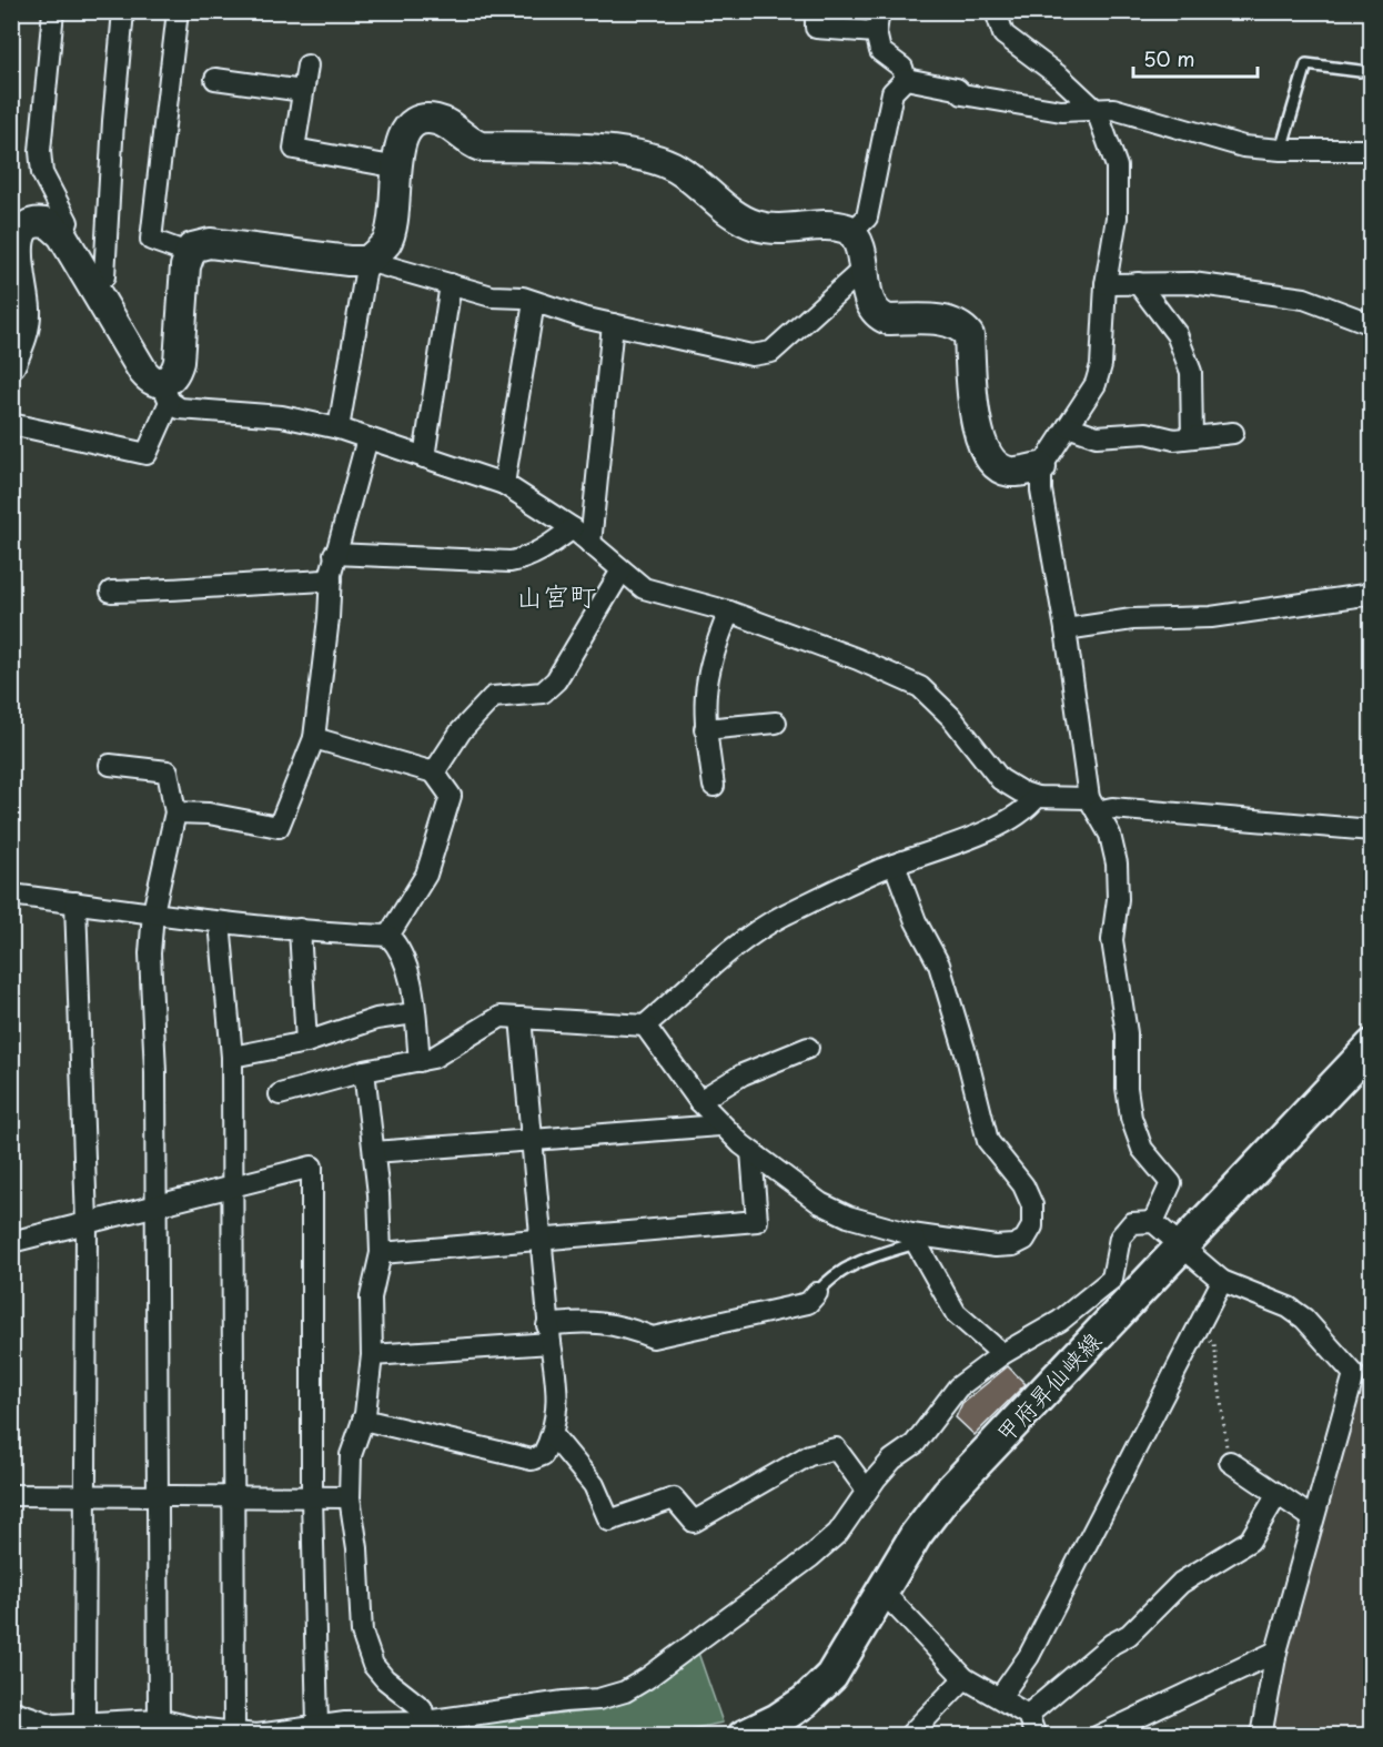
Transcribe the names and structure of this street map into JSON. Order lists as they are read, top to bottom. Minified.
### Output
{"streets":{"main road":["甲府昇仙峡線"]},"districts":["山宮町"],"scale_bar":"50 m"}
